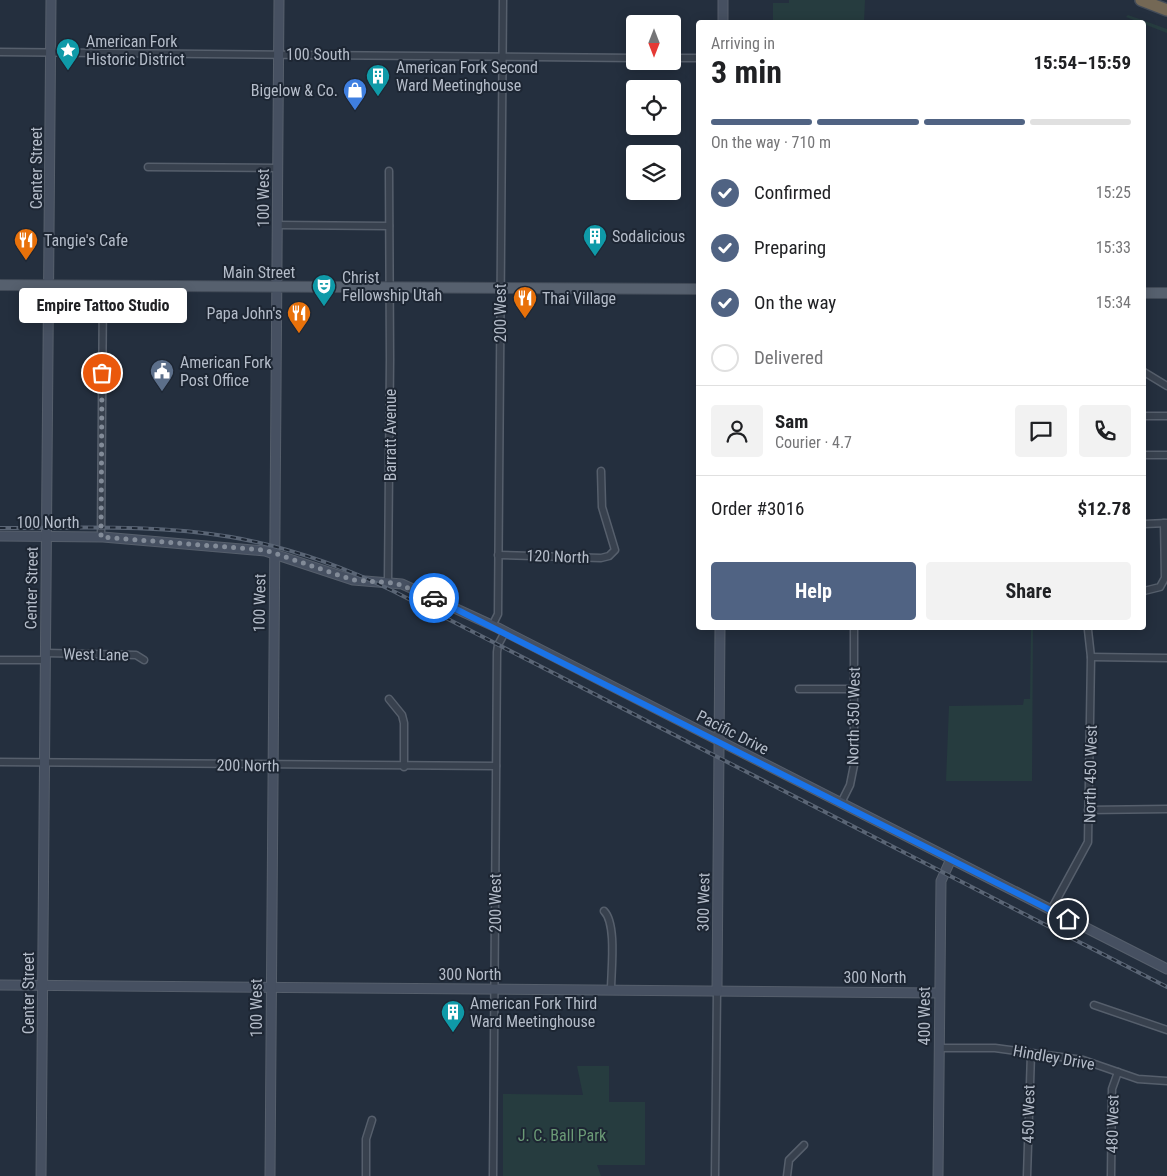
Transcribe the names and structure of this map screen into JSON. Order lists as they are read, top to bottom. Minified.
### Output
{"streets":{"main road":["Main Street"],"street":["100 South","Center Street","100 West","200 West","Barratt Avenue","100 North","120 North","West Lane","North 350 West","Pacific Drive","200 North","North 450 West","300 West","300 North","400 West","Hindley Drive","450 West","480 West"]},"crossings":[["100 South","Center Street"],["100 South","100 West"],["100 South","200 West"],["Center Street","Main Street"],["Center Street","100 North"],["Center Street","West Lane"],["Center Street","200 North"],["Center Street","300 North"],["100 West","Main Street"],["100 West","100 North"],["100 West","Pacific Drive"],["100 West","200 North"],["100 West","300 North"],["Main Street","200 West"],["Main Street","Barratt Avenue"],["200 West","120 North"],["200 West","Pacific Drive"],["200 West","200 North"],["200 West","300 North"],["Barratt Avenue","Pacific Drive"],["100 North","Pacific Drive"],["North 350 West","Pacific Drive"],["Pacific Drive","North 450 West"],["Pacific Drive","300 West"],["Pacific Drive","400 West"],["300 West","300 North"],["300 North","400 West"],["400 West","Hindley Drive"],["Hindley Drive","450 West"],["Hindley Drive","480 West"]],"parks":["J. C. Ball Park"],"places":{"place":["American Fork Historic District"],"building":["American Fork Second Ward Meetinghouse","Sodalicious","American Fork Third Ward Meetinghouse"],"shop":["Bigelow & Co."],"restaurant":["Tangie's Cafe","Thai Village","Papa John's"],"theatre":["Christ Fellowship Utah"],"other":["Empire Tattoo Studio"],"public building":["American Fork Post Office"]},"north":"bottom","page":{"heading":["3 min","Arriving in","15:54–15:59"],"panel":["Sam","Courier · 4.7","Order #3016","$12.78"],"bar":"On the way · 710 m","list":[["Confirmed","15:25"],["Preparing","15:33"],["On the way","15:34"],"Delivered"],"bubble":"Empire Tattoo Studio","buttons":["Help","Share"]}}
